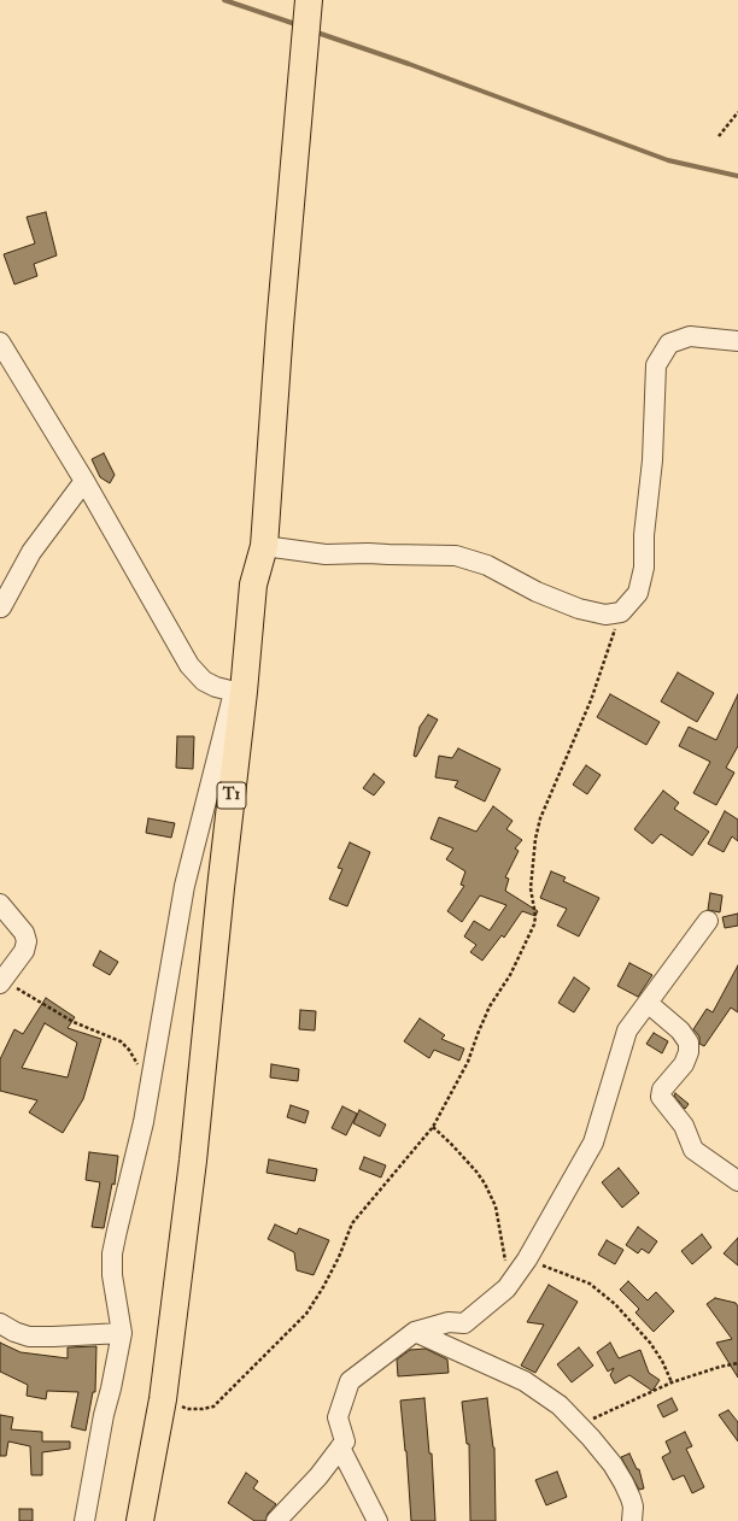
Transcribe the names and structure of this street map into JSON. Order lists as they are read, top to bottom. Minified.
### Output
{"streets":{"highway":["T1"]}}
